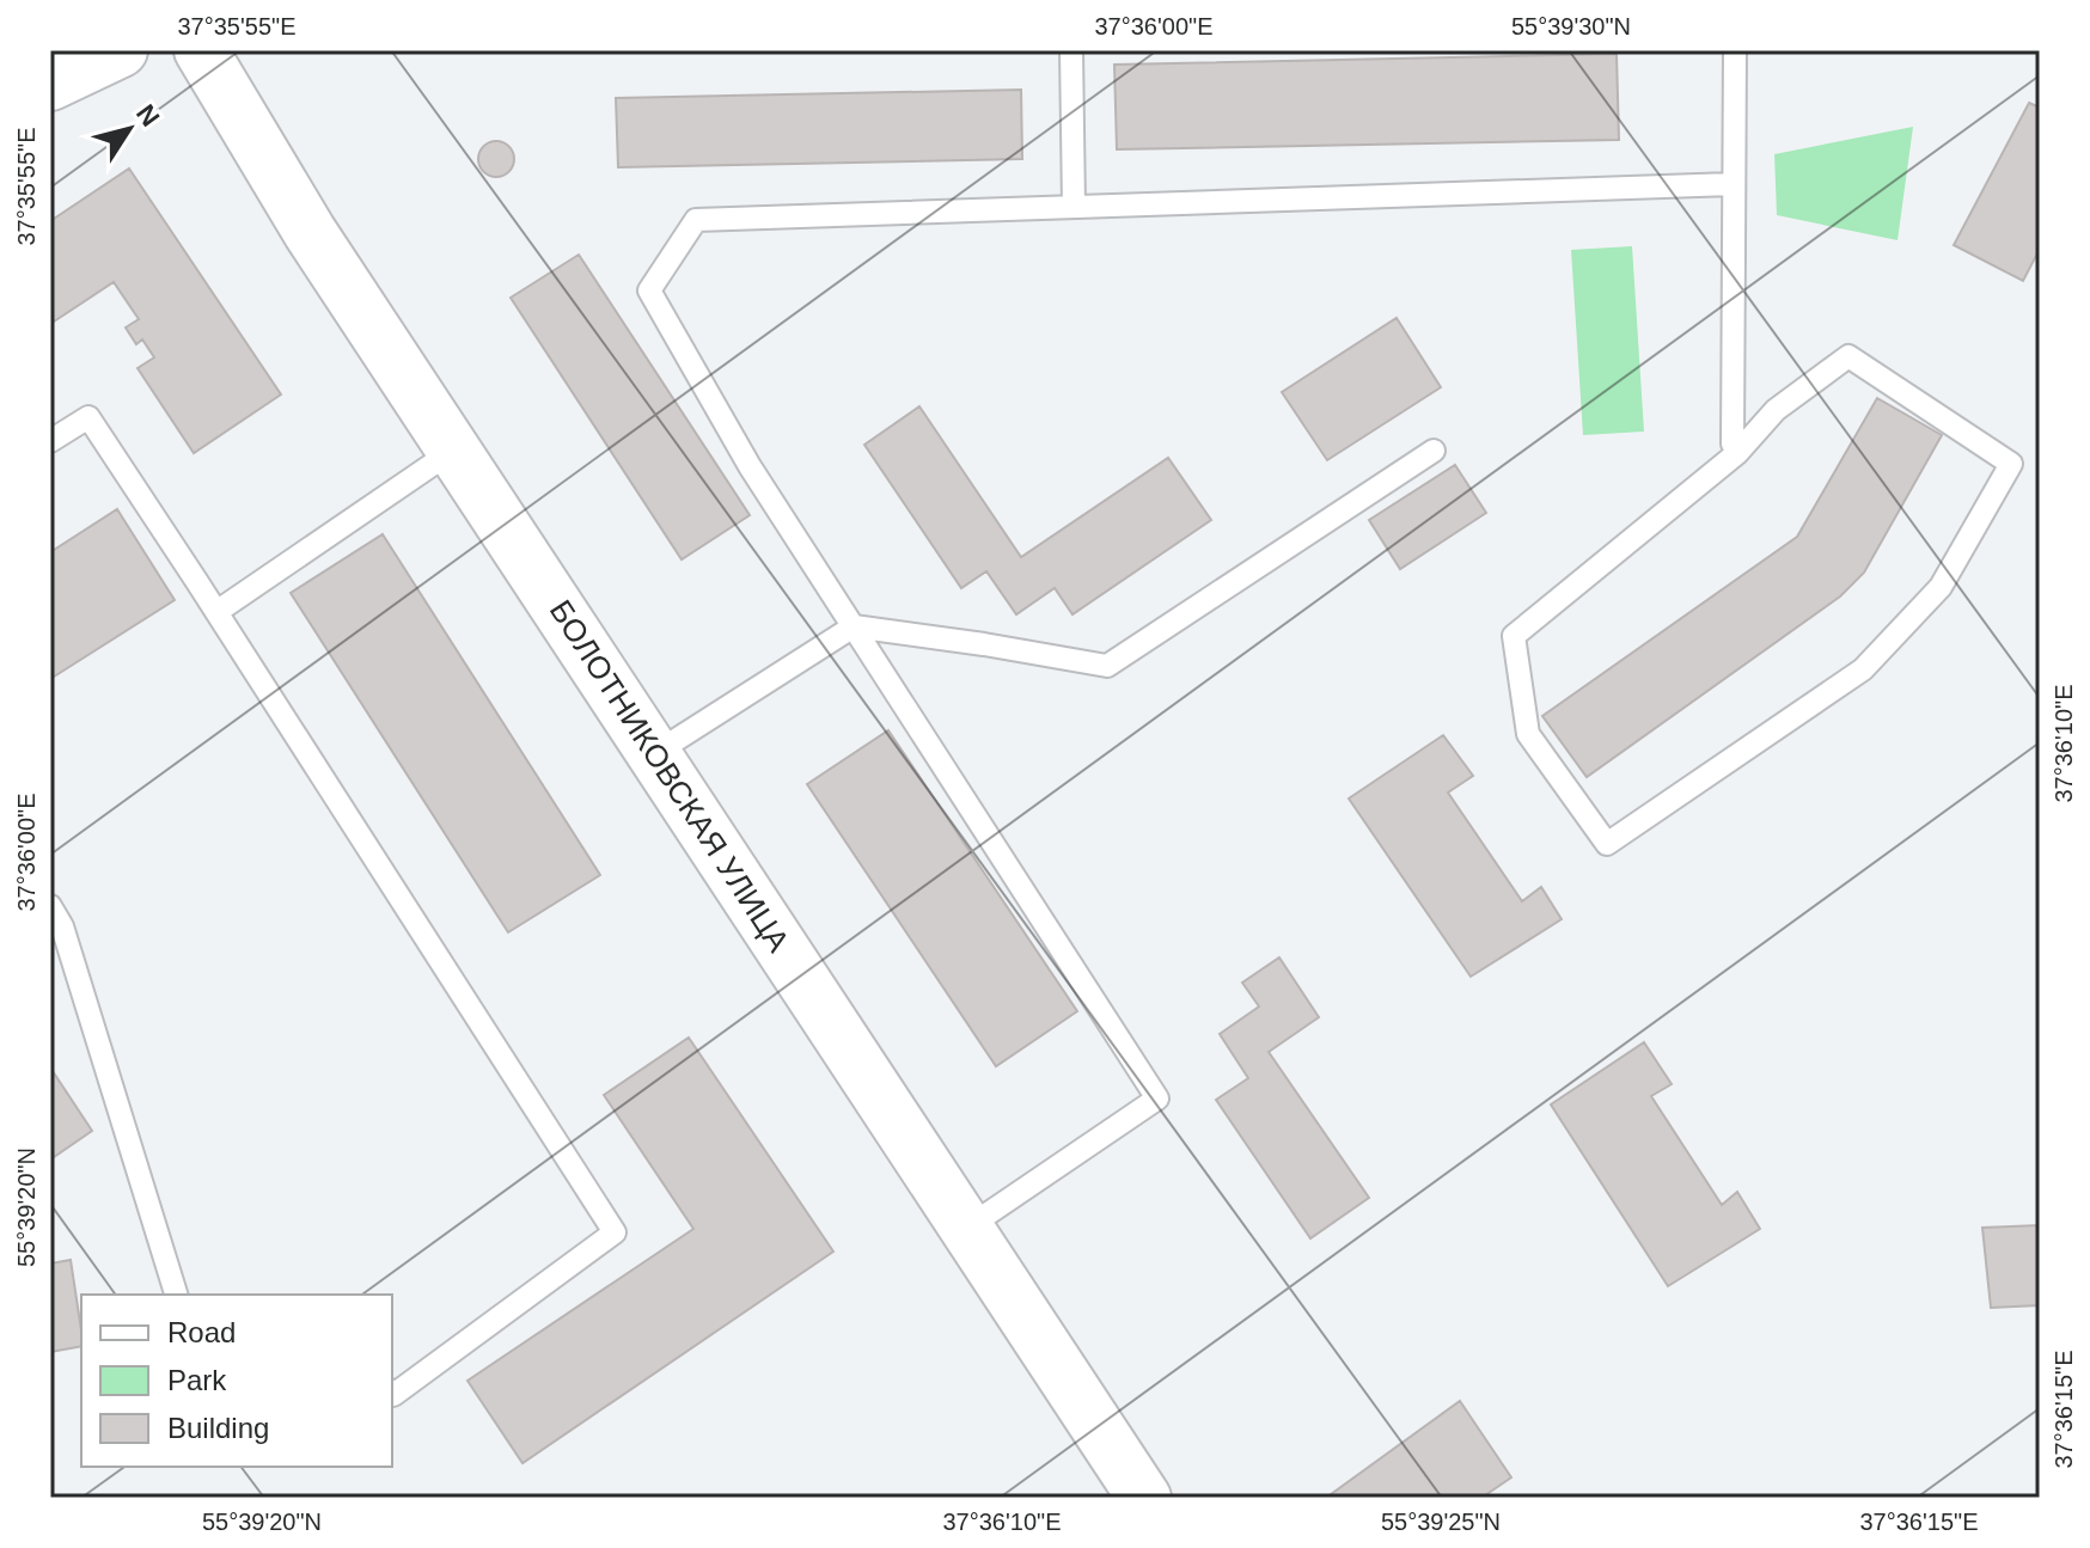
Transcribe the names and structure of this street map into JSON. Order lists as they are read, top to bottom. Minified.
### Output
{"streets":{"street":["БОЛОТНИКОВСКАЯ УЛИЦА"]},"legend":["Road","Park","Building"],"north":"top right","coordinates":["37°35'55\"E","37°36'00\"E","55°39'30\"N","37°36'10\"E","55°39'20\"N","37°36'15\"E","55°39'25\"N"]}
